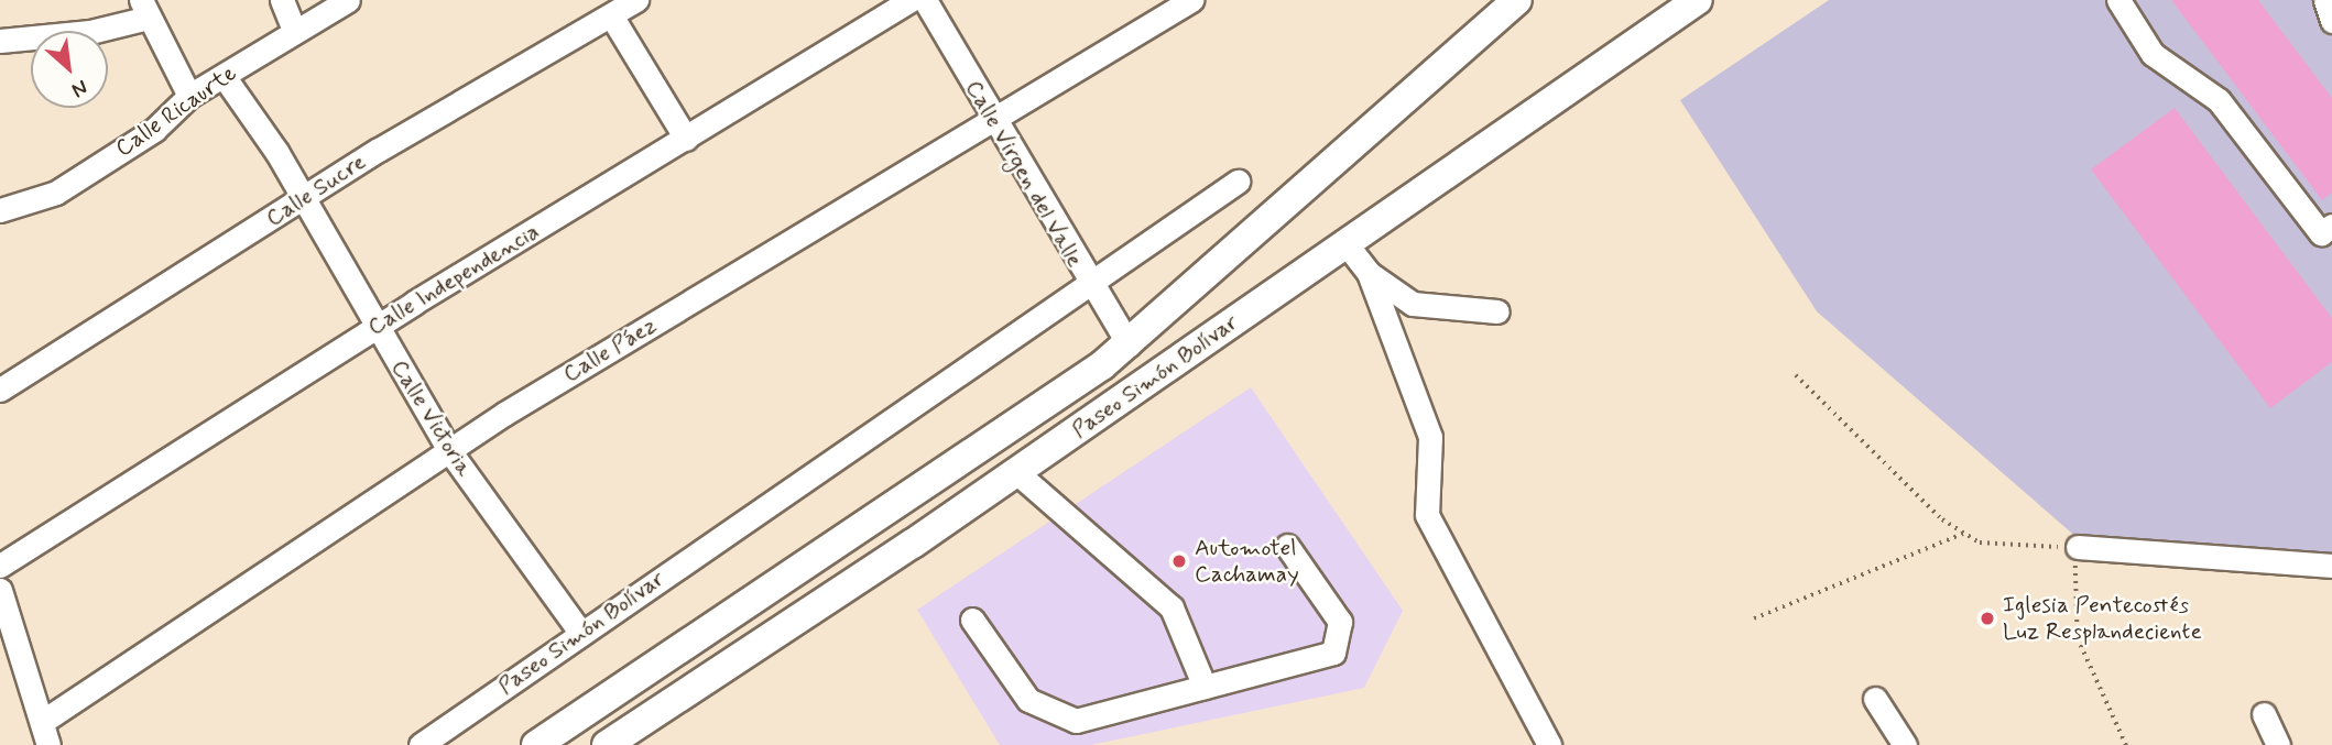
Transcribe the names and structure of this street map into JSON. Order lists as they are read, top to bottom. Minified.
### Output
{"streets":{"main road":["Paseo Simón Bolívar"],"street":["Calle Ricaurte","Calle Virgen del Valle","Calle Sucre","Calle Independencia","Calle Páez","Calle Victoria"]},"crossings":[["Calle Ricaurte","Calle Victoria"],["Calle Virgen del Valle","Calle Páez"],["Calle Virgen del Valle","Paseo Simón Bolívar"],["Calle Sucre","Calle Victoria"],["Calle Independencia","Calle Victoria"],["Calle Páez","Calle Victoria"],["Paseo Simón Bolívar","Calle Victoria"]],"places":["Automotel Cachamay","Iglesia Pentecostés Luz Resplandeciente"],"north":"bottom right"}
